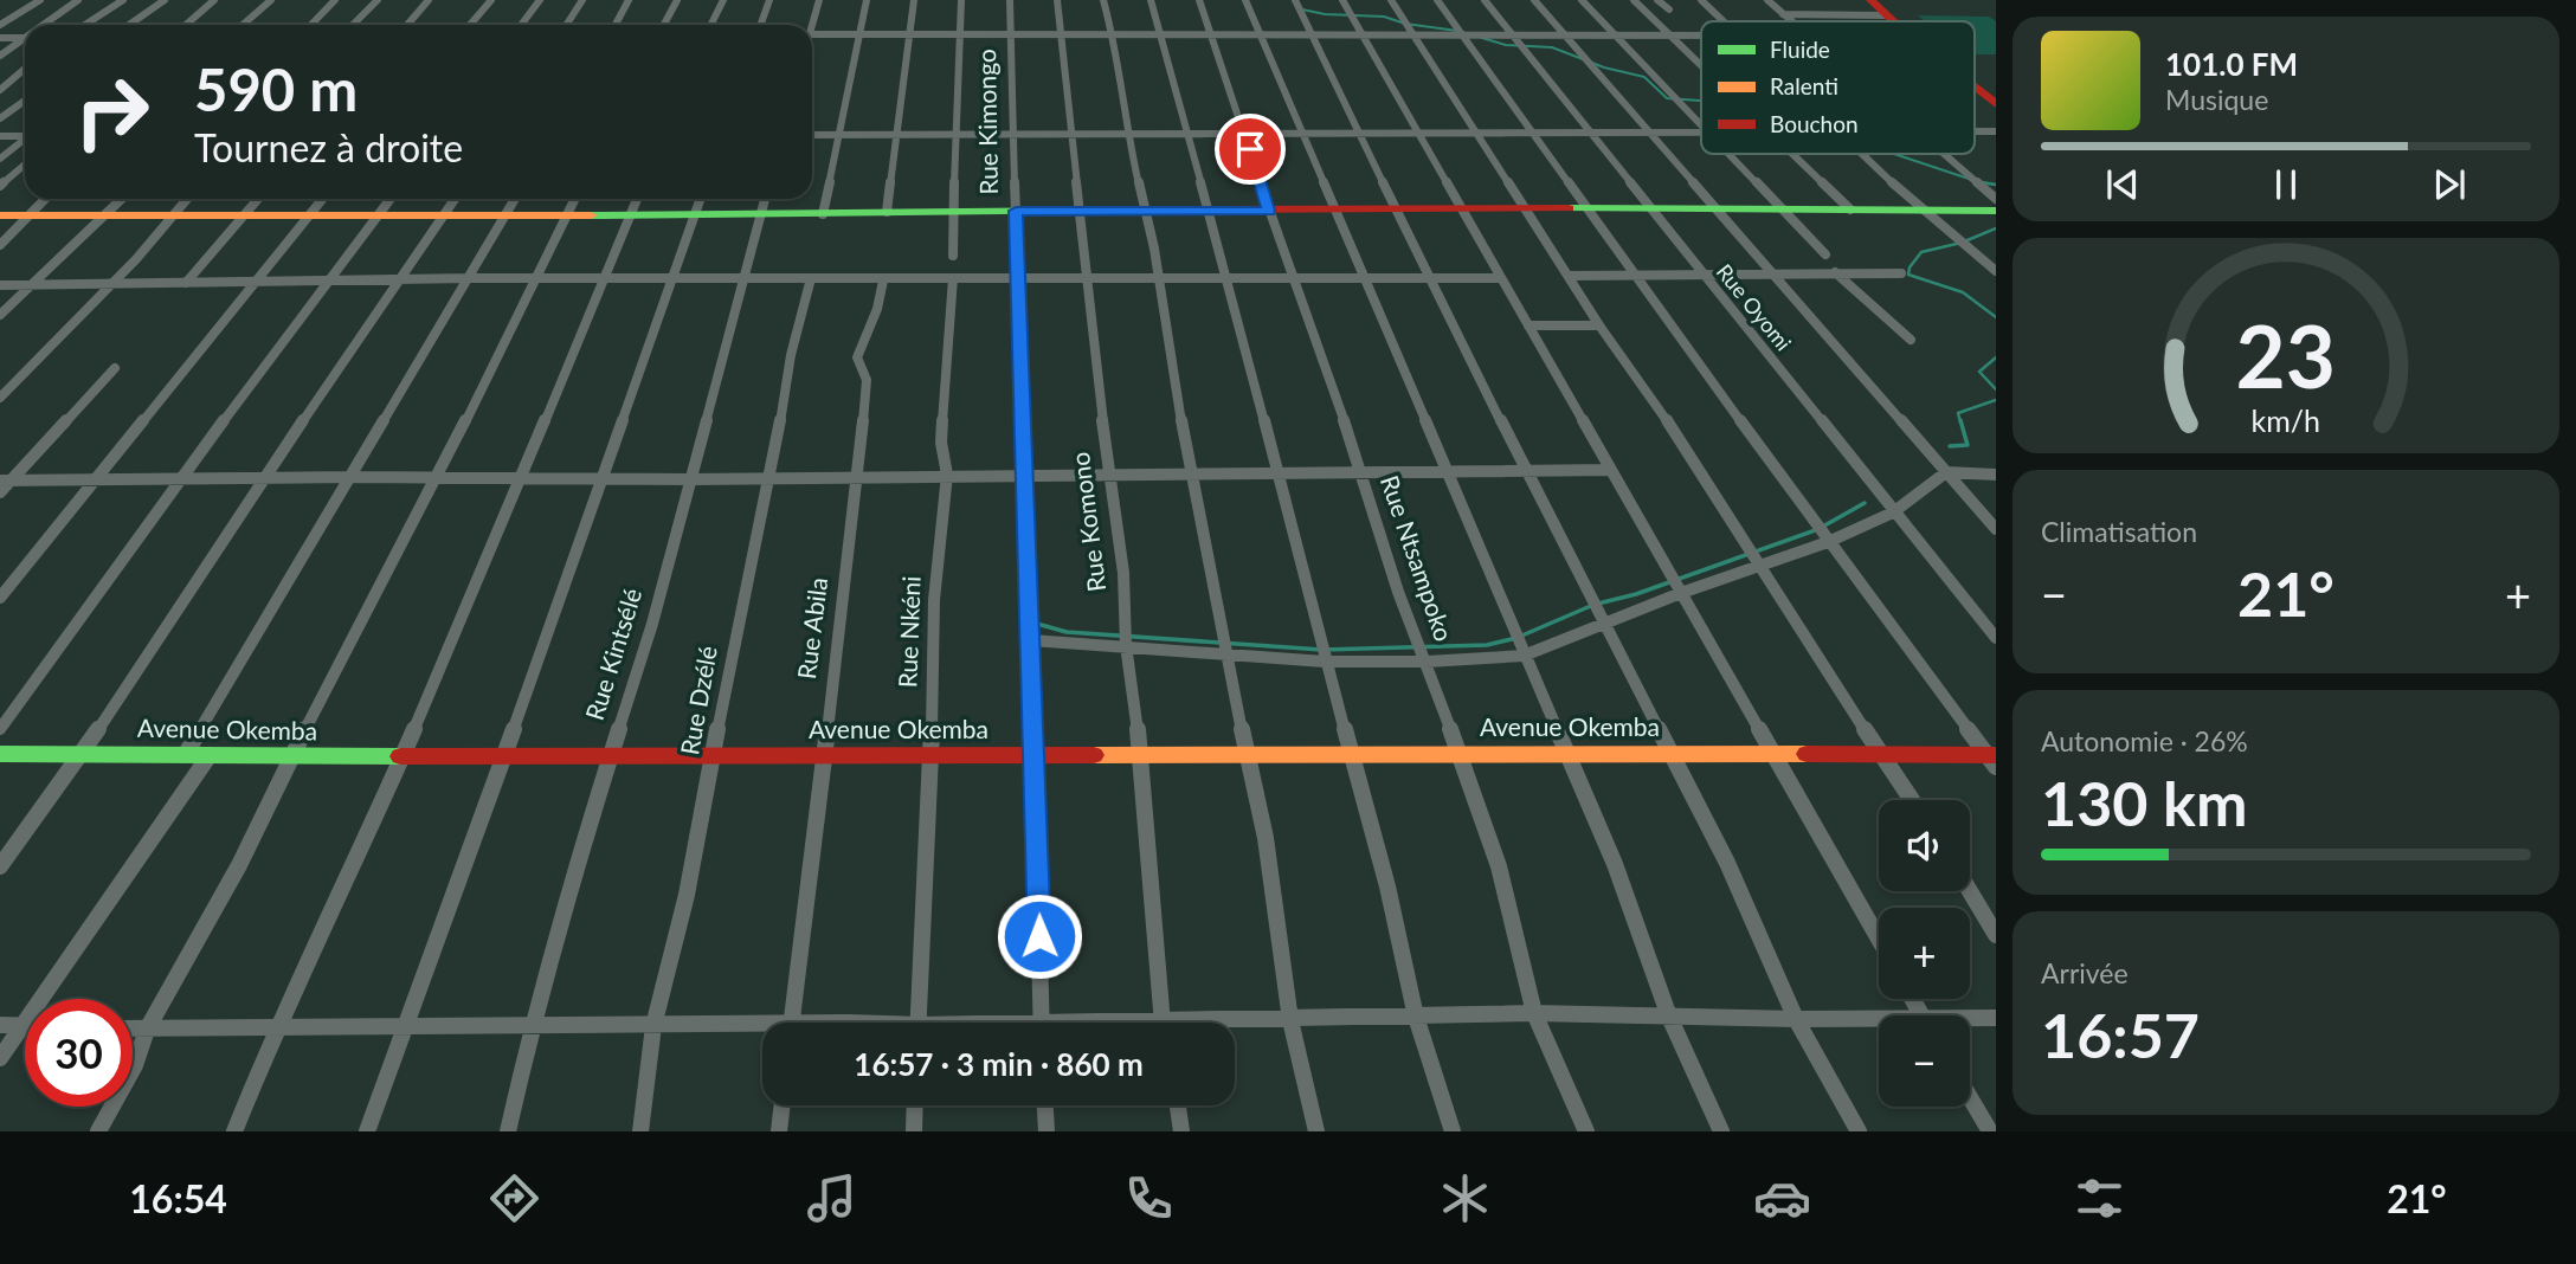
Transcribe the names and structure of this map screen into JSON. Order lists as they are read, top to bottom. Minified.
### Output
{"streets":{"street":["Rue Kimongo","Rue Oyomi","Rue Komono","Rue Ntsampoko","Rue Abila","Rue Nkéni","Rue Kintsélé","Rue Dzélé","Avenue Okemba"]},"crossings":[["Rue Kimongo","Avenue Okemba"],["Rue Komono","Avenue Okemba"],["Rue Ntsampoko","Avenue Okemba"],["Rue Abila","Avenue Okemba"],["Rue Nkéni","Avenue Okemba"],["Rue Kintsélé","Avenue Okemba"],["Rue Dzélé","Avenue Okemba"]],"legend":["Fluide","Ralenti","Bouchon"],"page":{"turn":["590 m","Tournez à droite"],"song":["101.0 FM","Musique"],"tile":["Climatisation",["Autonomie · 26%","130 km"],["Arrivée","16:57"]],"heat":["−","21°","+"],"map_buttons":["+","−"],"limit":"30","trip":"16:57 · 3 min · 860 m","tabs":["16:54","21°"],"gauge":["23","km/h"]}}
